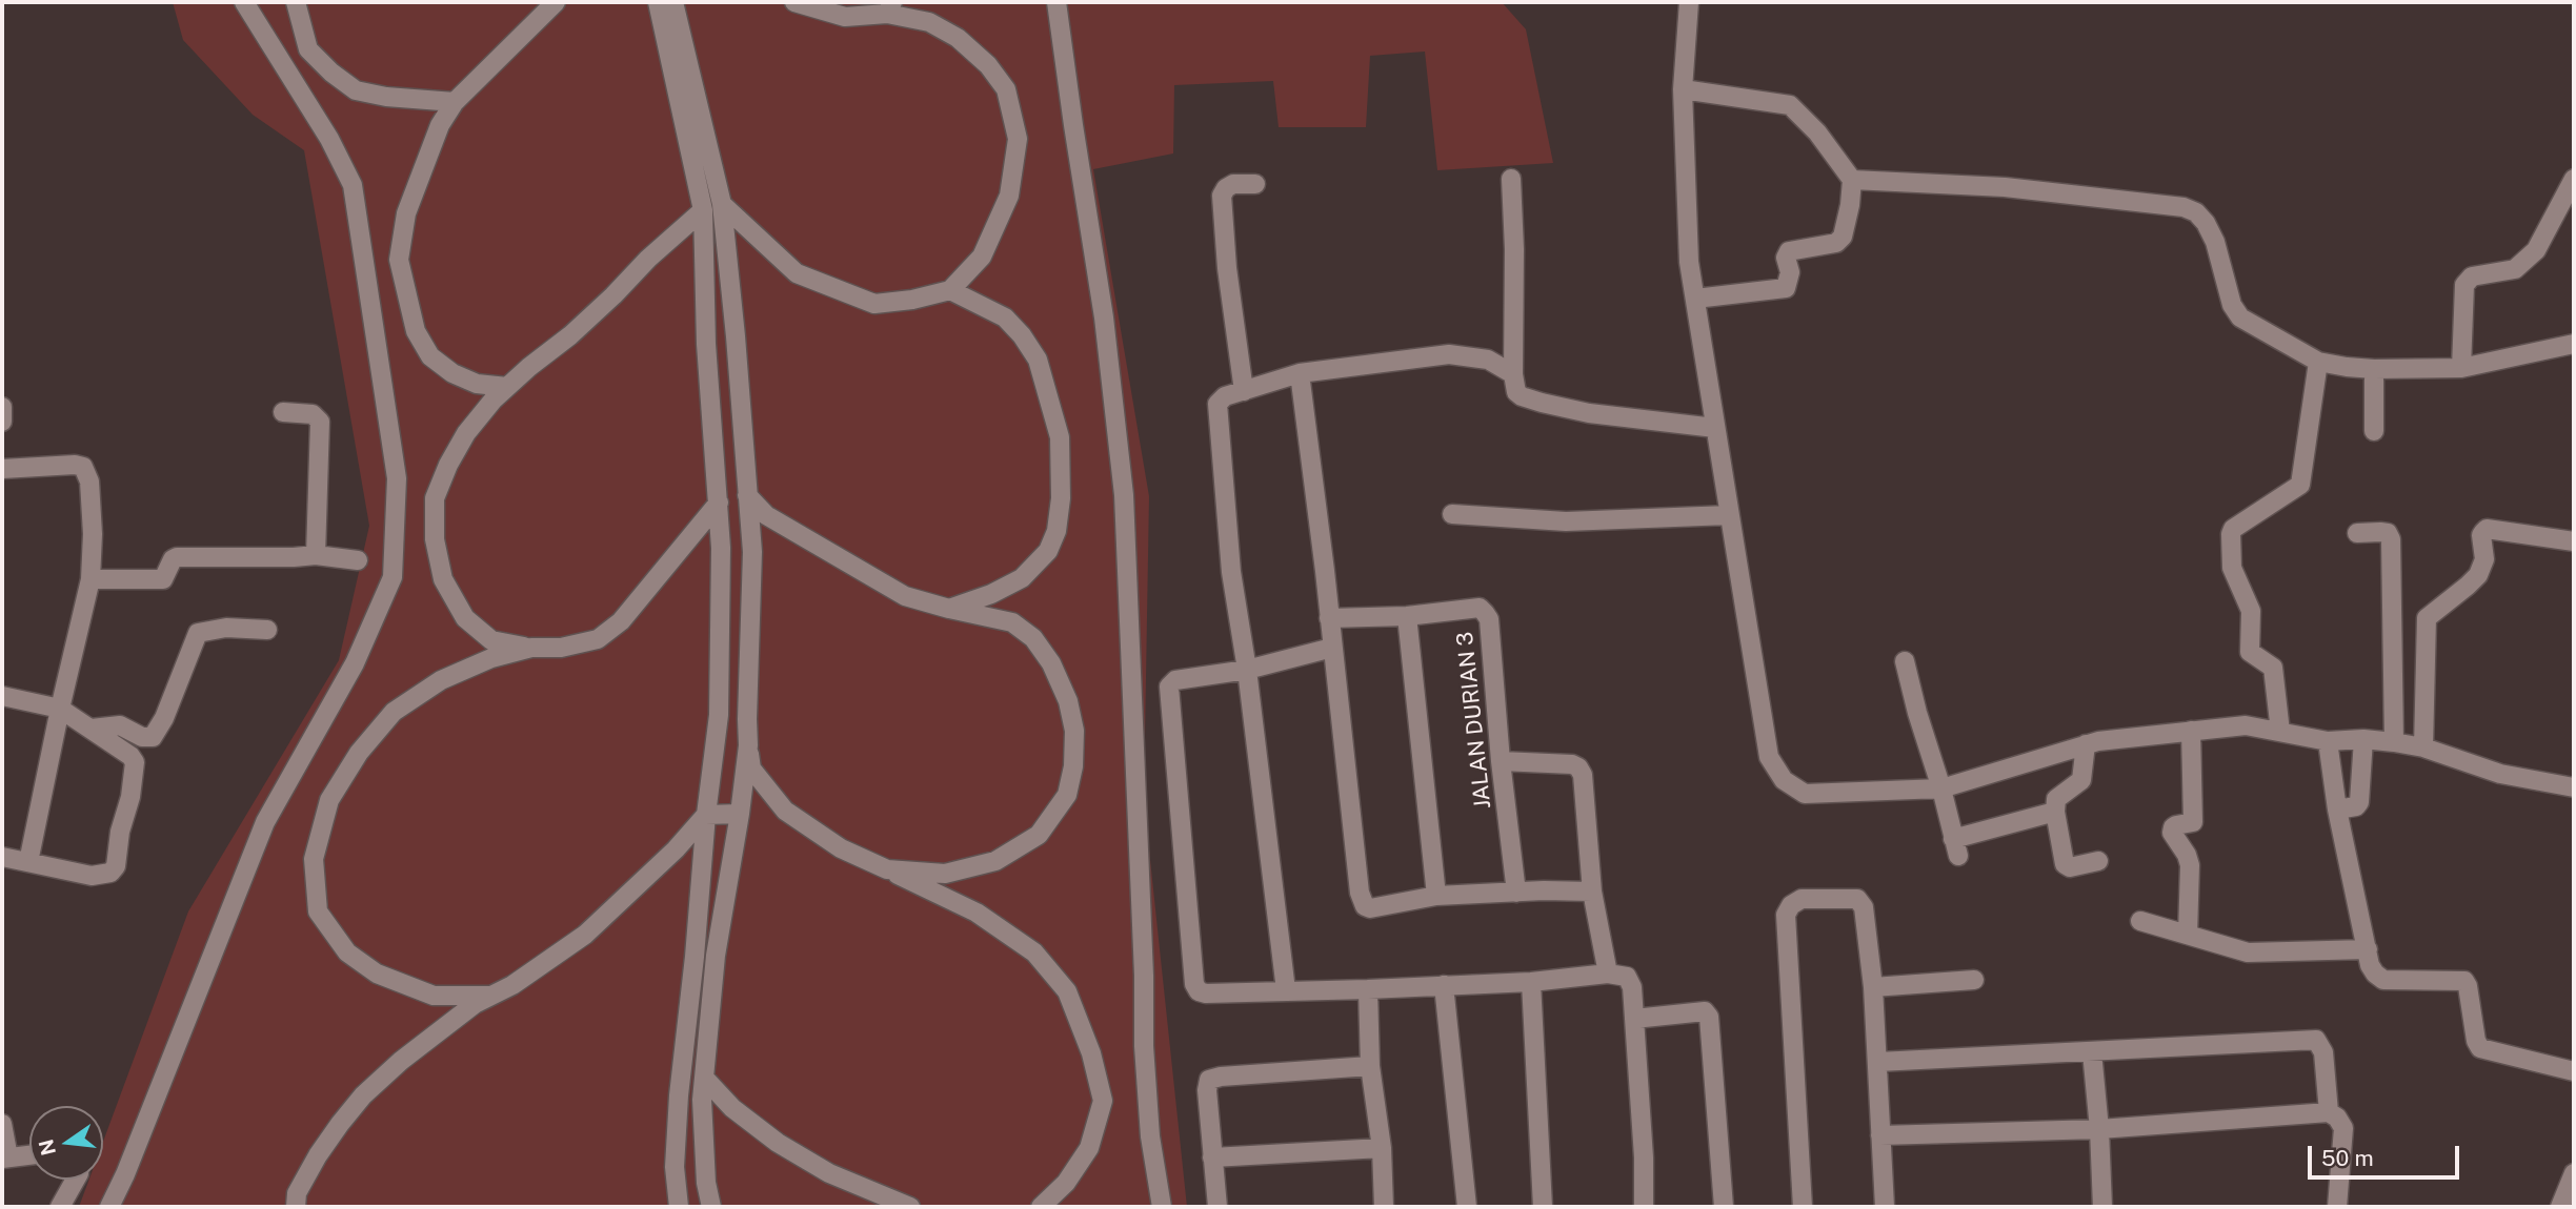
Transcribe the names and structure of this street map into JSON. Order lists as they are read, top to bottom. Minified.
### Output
{"streets":{"street":["JALAN DURIAN 3"]},"scale_bar":"50 m","north":"left"}
